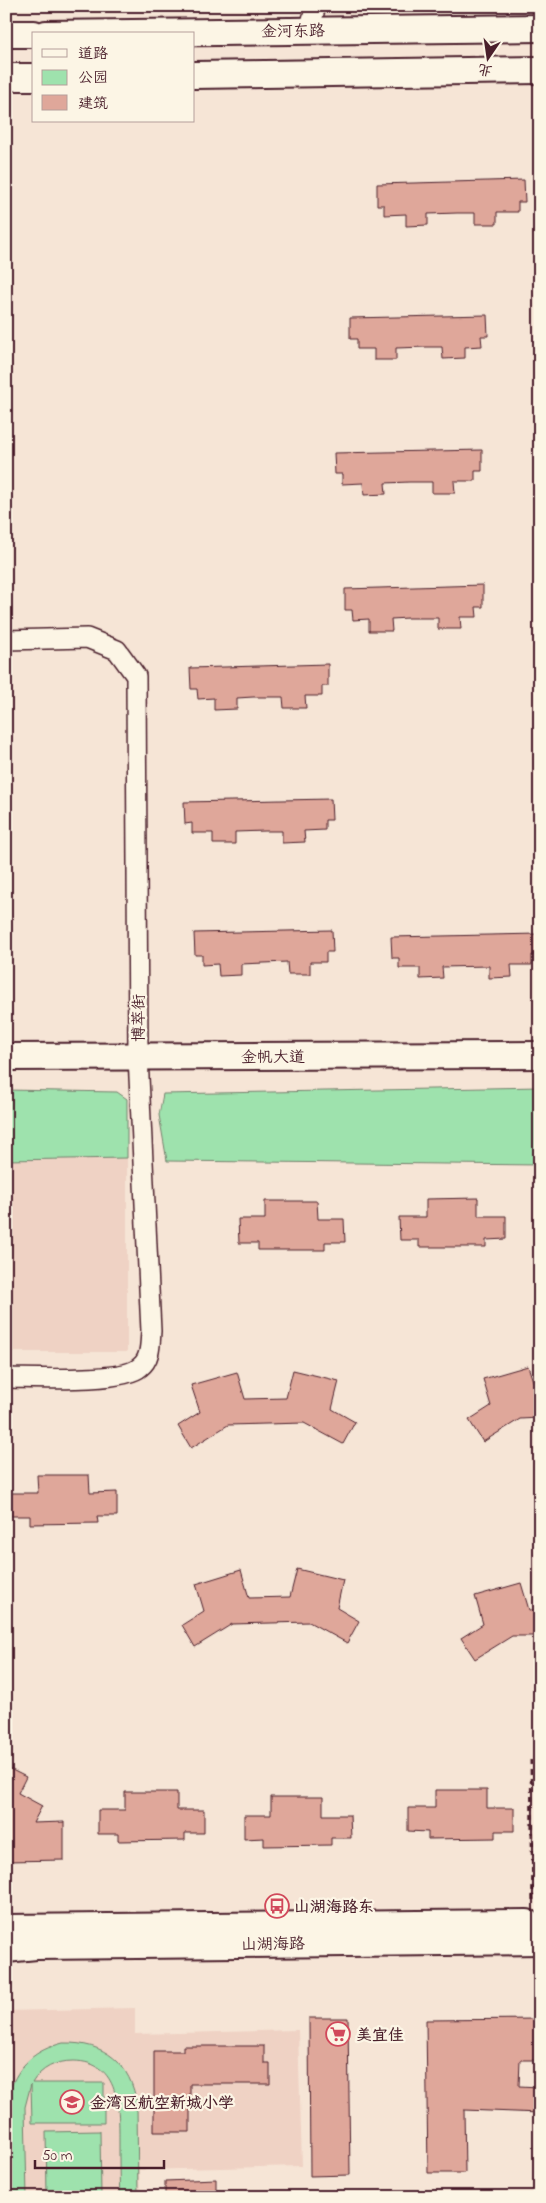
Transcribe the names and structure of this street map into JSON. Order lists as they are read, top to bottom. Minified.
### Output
{"streets":{"street":["金河东路","博萃街","金帆大道","山湖海路"]},"crossings":[["博萃街","金帆大道"]],"places":{"bus stop":["山湖海路东"],"supermarket":["美宜佳"],"school or university":["金湾区航空新城小学"]},"legend":["道路","公园","建筑"],"scale_bar":"50 m","north":"bottom"}
